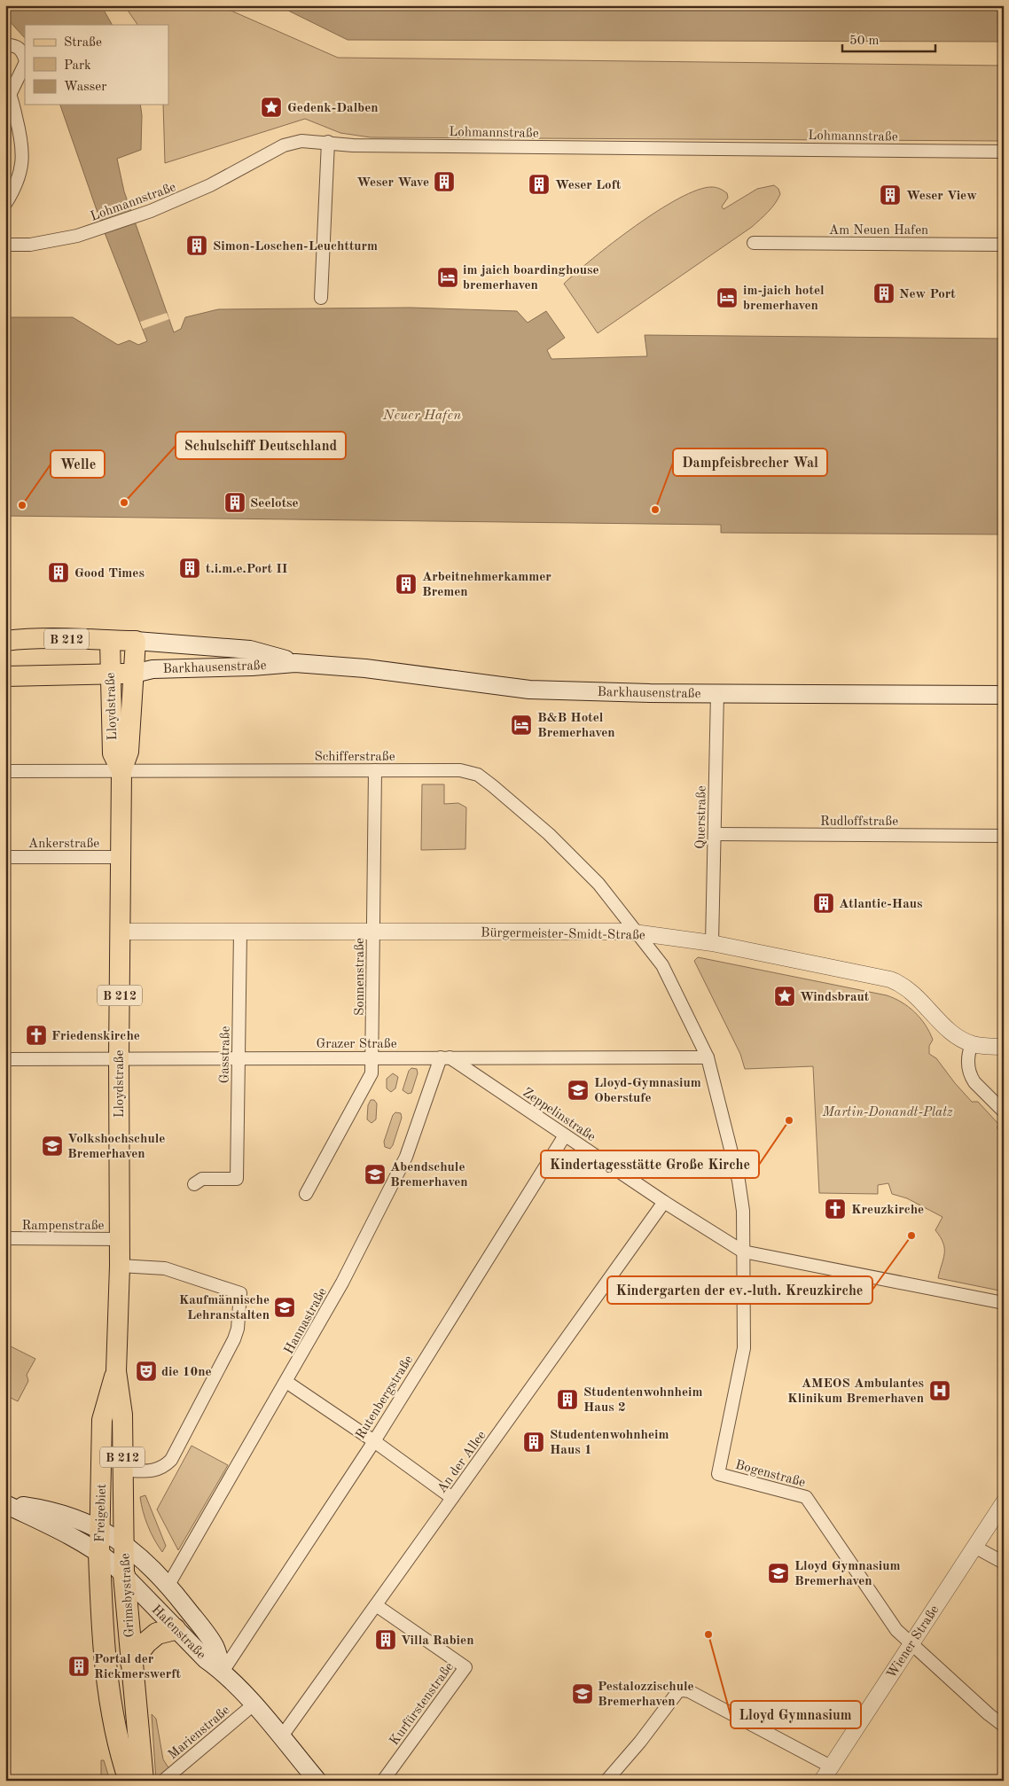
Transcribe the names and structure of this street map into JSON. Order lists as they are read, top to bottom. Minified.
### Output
{"streets":{"highway":["Grimsbystraße"],"main road":["B 212","Barkhausenstraße","Lloydstraße","Freigebiet","Hafenstraße"],"street":["Lohmannstraße","Am Neuen Hafen","Schifferstraße","Querstraße","Rudloffstraße","Ankerstraße","Bürgermeister-Smidt-Straße","Sonnenstraße","Grazer Straße","Gasstraße","Zeppelinstraße","Rampenstraße","Hannastraße","Rutenbergstraße","An der Allee","Bogenstraße","Wiener Straße","Kurfürstenstraße","Marienstraße"]},"crossings":[["B 212","Barkhausenstraße"],["B 212","Lloydstraße"],["Barkhausenstraße","Lloydstraße"],["Barkhausenstraße","Querstraße"],["Lloydstraße","Schifferstraße"],["Lloydstraße","Ankerstraße"],["Lloydstraße","Bürgermeister-Smidt-Straße"],["Lloydstraße","Grazer Straße"],["Lloydstraße","Rampenstraße"],["Lloydstraße","Freigebiet"],["Lloydstraße","Grimsbystraße"],["Lloydstraße","Hafenstraße"],["Schifferstraße","Bürgermeister-Smidt-Straße"],["Schifferstraße","Sonnenstraße"],["Schifferstraße","Grazer Straße"],["Schifferstraße","Zeppelinstraße"],["Schifferstraße","Bogenstraße"],["Querstraße","Rudloffstraße"],["Querstraße","Bürgermeister-Smidt-Straße"],["Bürgermeister-Smidt-Straße","Sonnenstraße"],["Bürgermeister-Smidt-Straße","Gasstraße"],["Sonnenstraße","Grazer Straße"],["Grazer Straße","Gasstraße"],["Grazer Straße","Zeppelinstraße"],["Grazer Straße","Hannastraße"],["Zeppelinstraße","Hannastraße"],["Zeppelinstraße","Rutenbergstraße"],["Zeppelinstraße","An der Allee"],["Zeppelinstraße","Bogenstraße"],["Hannastraße","Hafenstraße"],["Rutenbergstraße","Hafenstraße"],["An der Allee","Hafenstraße"],["An der Allee","Kurfürstenstraße"],["Bogenstraße","Wiener Straße"],["Freigebiet","Grimsbystraße"],["Freigebiet","Hafenstraße"],["Grimsbystraße","Hafenstraße"],["Hafenstraße","Marienstraße"]],"water":["Neuer Hafen"],"parks":["Martin-Donandt-Platz"],"places":{"place":["Gedenk-Dalben","Windsbraut"],"building":["Weser Wave","Weser Loft","Weser View","Simon-Loschen-Leuchtturm","New Port","Seelotse","t.i.m.e.Port II","Good Times","Arbeitnehmerkammer Bremen","Atlantic-Haus","Studentenwohnheim Haus 2","Studentenwohnheim Haus 1","Villa Rabien","Portal der Rickmerswerft"],"hotel":["im jaich boardinghouse bremerhaven","im-jaich hotel bremerhaven","B&B Hotel Bremerhaven"],"other":["Schulschiff Deutschland","Welle","Dampfeisbrecher Wal","Kindertagesstätte Große Kirche","Kindergarten der ev.-luth. Kreuzkirche","Lloyd Gymnasium"],"church":["Friedenskirche","Kreuzkirche"],"school or university":["Lloyd-Gymnasium Oberstufe","Volkshochschule Bremerhaven","Abendschule Bremerhaven","Kaufmännische Lehranstalten","Lloyd Gymnasium Bremerhaven","Pestalozzischule Bremerhaven"],"theatre":["die 10ne"],"hospital":["AMEOS Ambulantes Klinikum Bremerhaven"]},"legend":["Straße","Park","Wasser"],"scale_bar":"50 m"}
